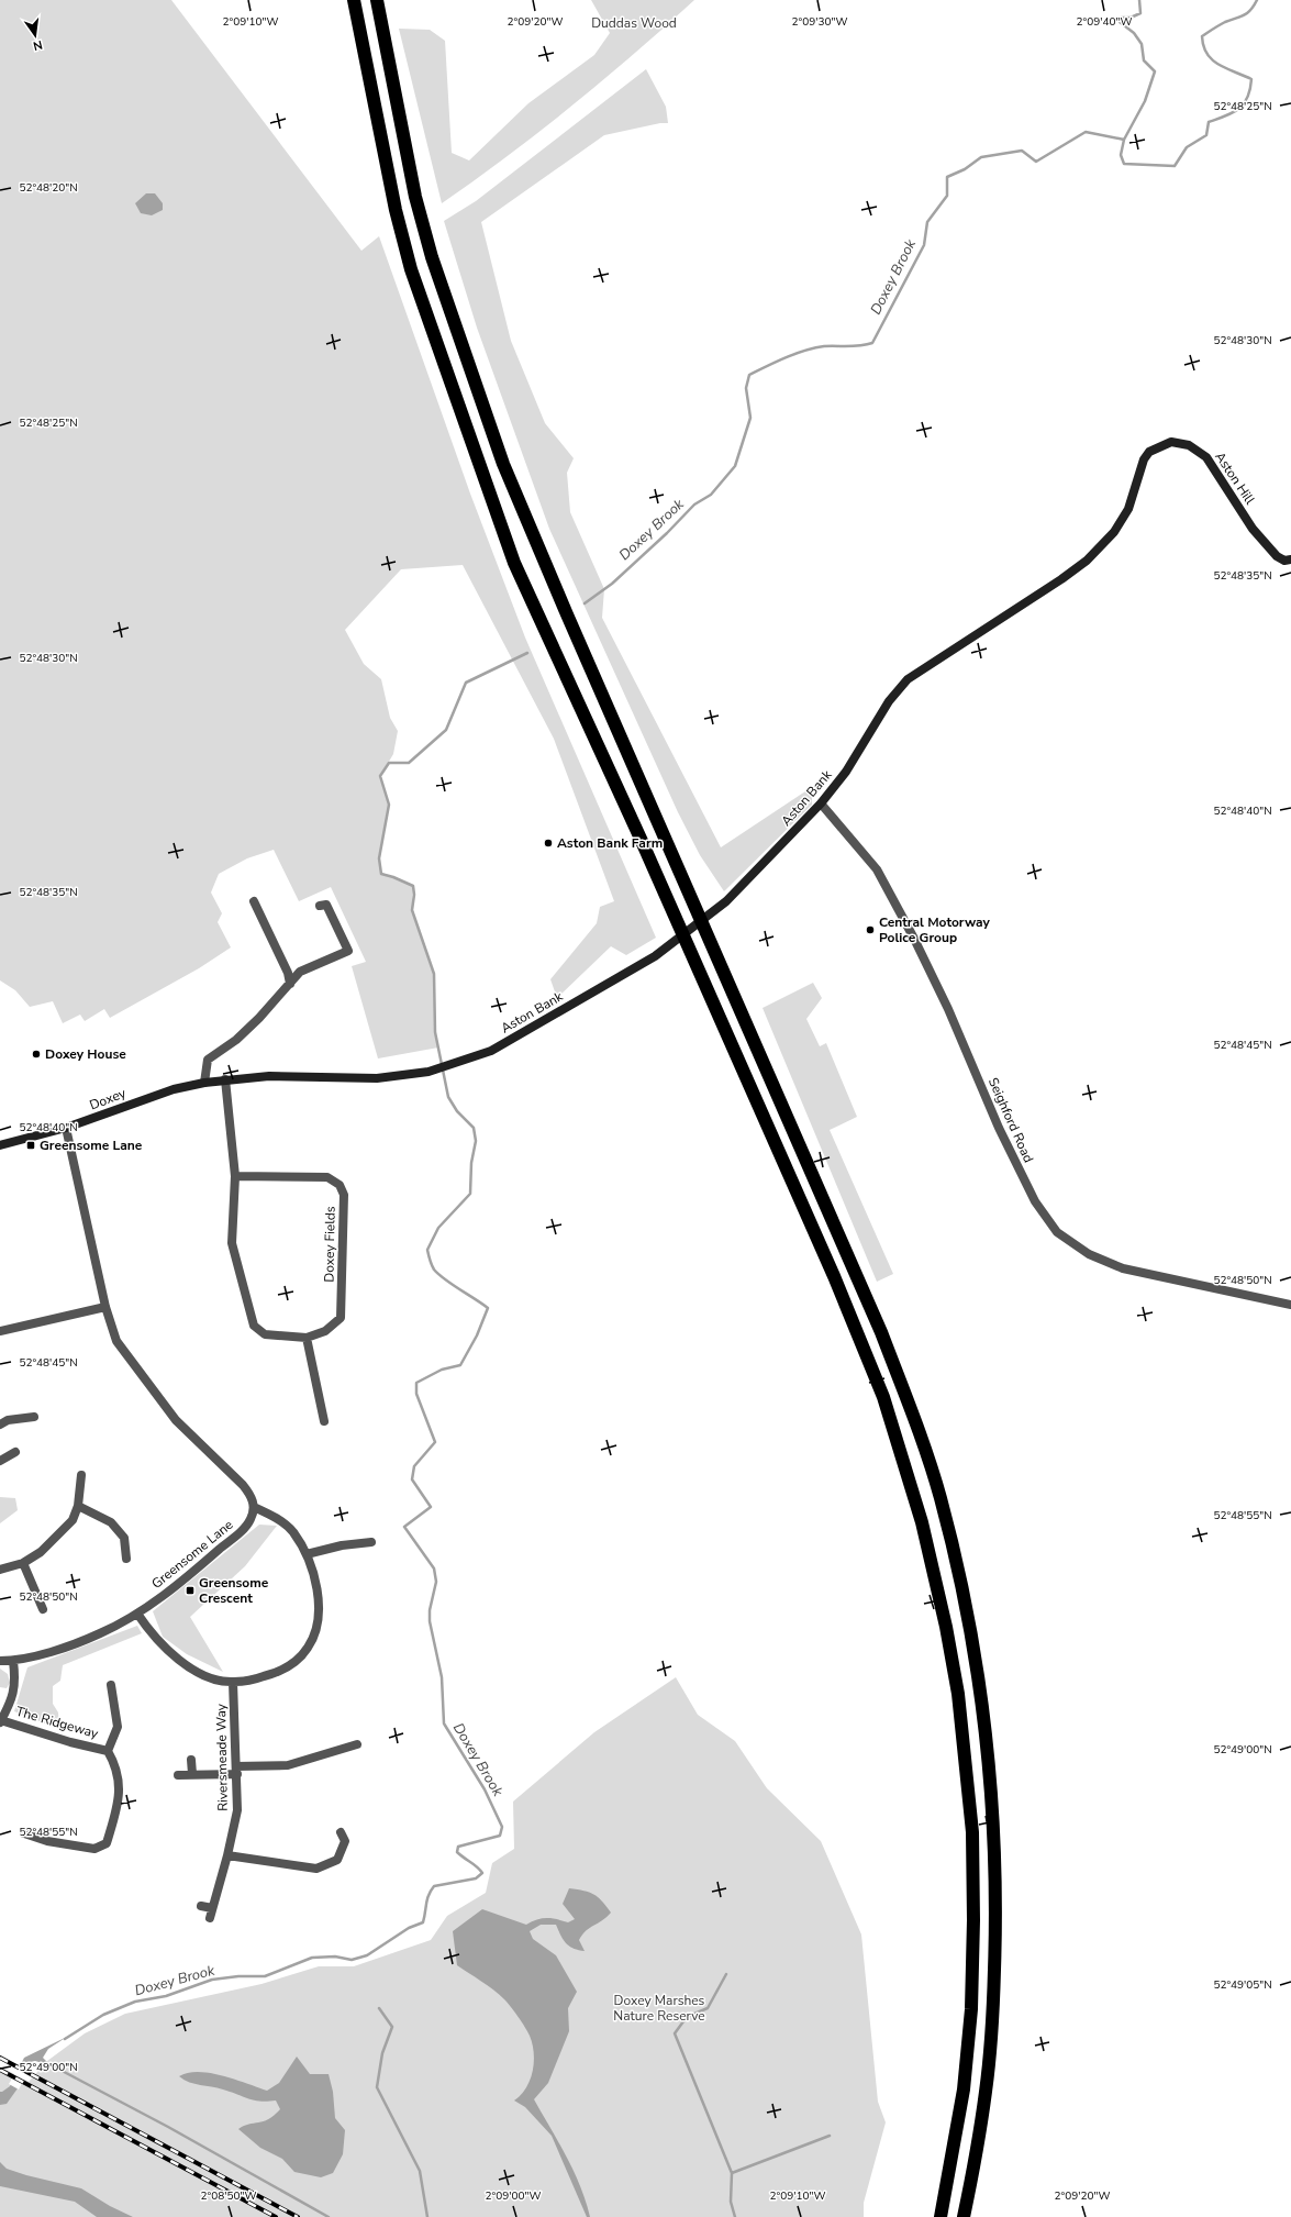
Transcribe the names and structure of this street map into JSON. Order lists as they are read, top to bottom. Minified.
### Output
{"streets":{"street":["Aston Hill","Aston Bank","Doxey","Seighford Road","Doxey Fields","Greensome Lane","The Ridgeway","Riversmeade Way"]},"crossings":[["Aston Hill","Aston Bank"],["Aston Bank","Doxey"],["Aston Bank","Seighford Road"],["Aston Bank","Doxey Fields"],["Doxey","Doxey Fields"]],"water":["Doxey Brook"],"parks":["Duddas Wood","Doxey Marshes Nature Reserve"],"places":{"other":["Aston Bank Farm","Central Motorway Police Group","Doxey House"],"transit":["Greensome Lane","Greensome Crescent"]},"north":"bottom","coordinates":["2°09'40\"W","2°09'10\"W","2°09'20\"W","2°09'30\"W","52°48'25\"N","52°48'20\"N","52°48'30\"N","52°48'35\"N","52°48'40\"N","52°48'45\"N","52°48'50\"N","52°48'55\"N","52°49'00\"N","52°49'05\"N","2°08'50\"W","2°09'00\"W"]}
